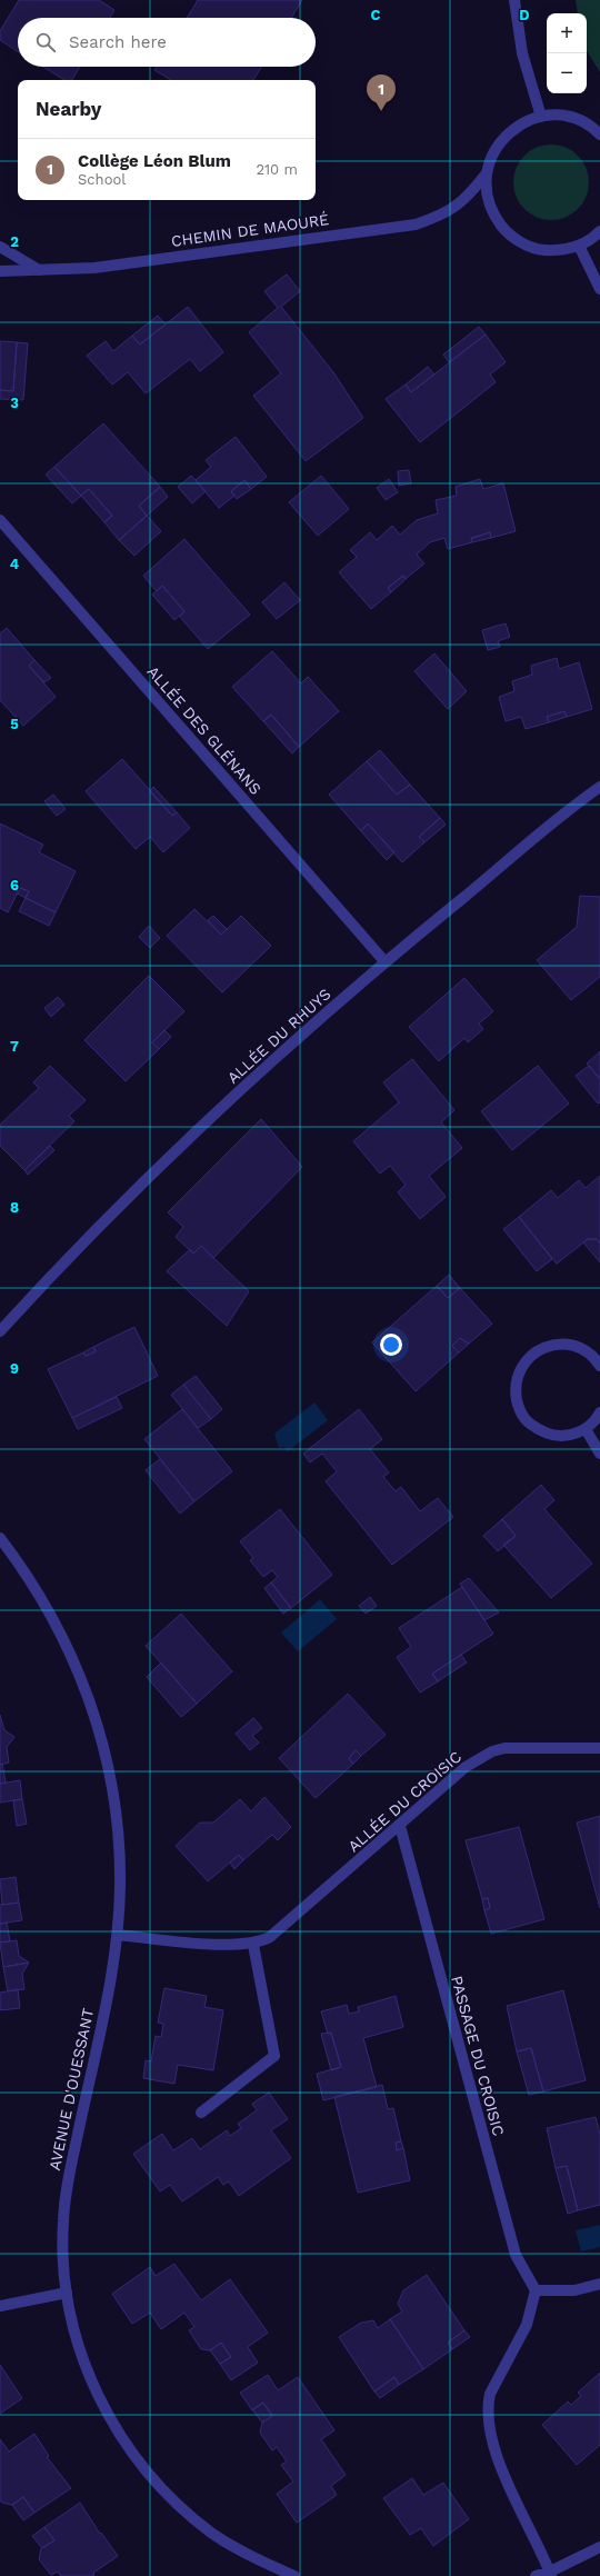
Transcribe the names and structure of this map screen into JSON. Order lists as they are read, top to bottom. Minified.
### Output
{"streets":{"street":["CHEMIN DE MAOURÉ","ALLÉE DES GLÉNANS","ALLÉE DU RHUYS","ALLÉE DU CROISIC","PASSAGE DU CROISIC","AVENUE D'OUESSANT"]},"crossings":[["ALLÉE DES GLÉNANS","ALLÉE DU RHUYS"],["ALLÉE DU CROISIC","PASSAGE DU CROISIC"],["ALLÉE DU CROISIC","AVENUE D'OUESSANT"]],"page":{"map_buttons":["+","−"],"search":"Search here","pins":"1","heading":"Nearby","list":[{"mark":"1","name":"Collège Léon Blum","note":"School","value":"210 m"}]},"grid":{"columns":["C","D"],"rows":["2","3","4","5","6","7","8","9"]}}
